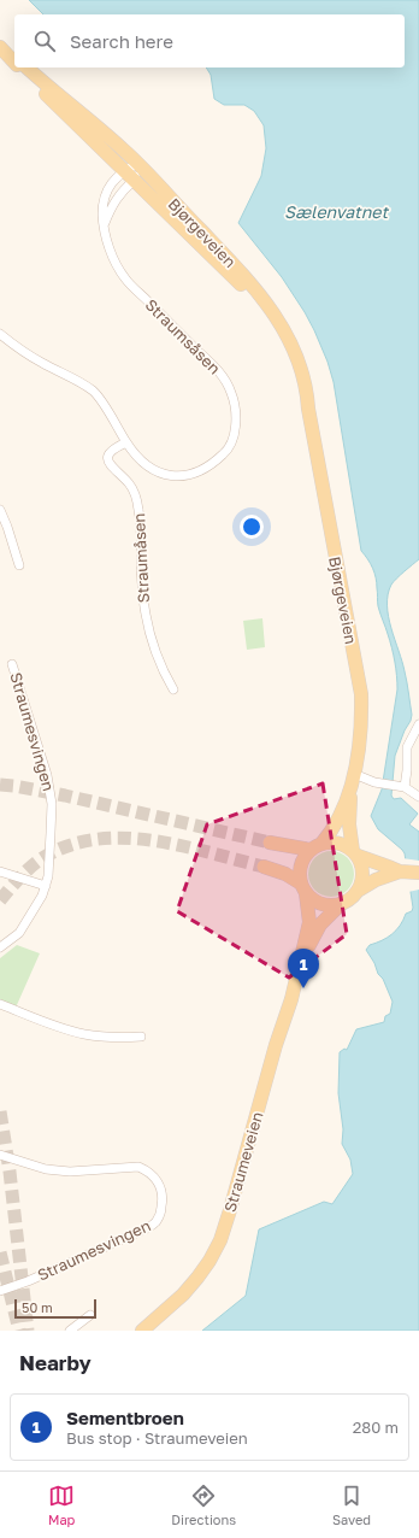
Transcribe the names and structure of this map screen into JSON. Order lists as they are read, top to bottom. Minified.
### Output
{"streets":{"main road":["Bjørgeveien","Straumeveien"],"street":["Straumsåsen","Straumåsen","Straumesvingen"]},"crossings":[["Straumsåsen","Straumåsen"]],"water":["Sælenvatnet"],"scale_bar":"50 m","page":{"search":"Search here","pins":"1","scale":"50 m","heading":"Nearby","list":[{"mark":"1","name":"Sementbroen","note":"Bus stop · Straumeveien","value":"280 m"}],"nav":["Map","Directions","Saved"]}}
